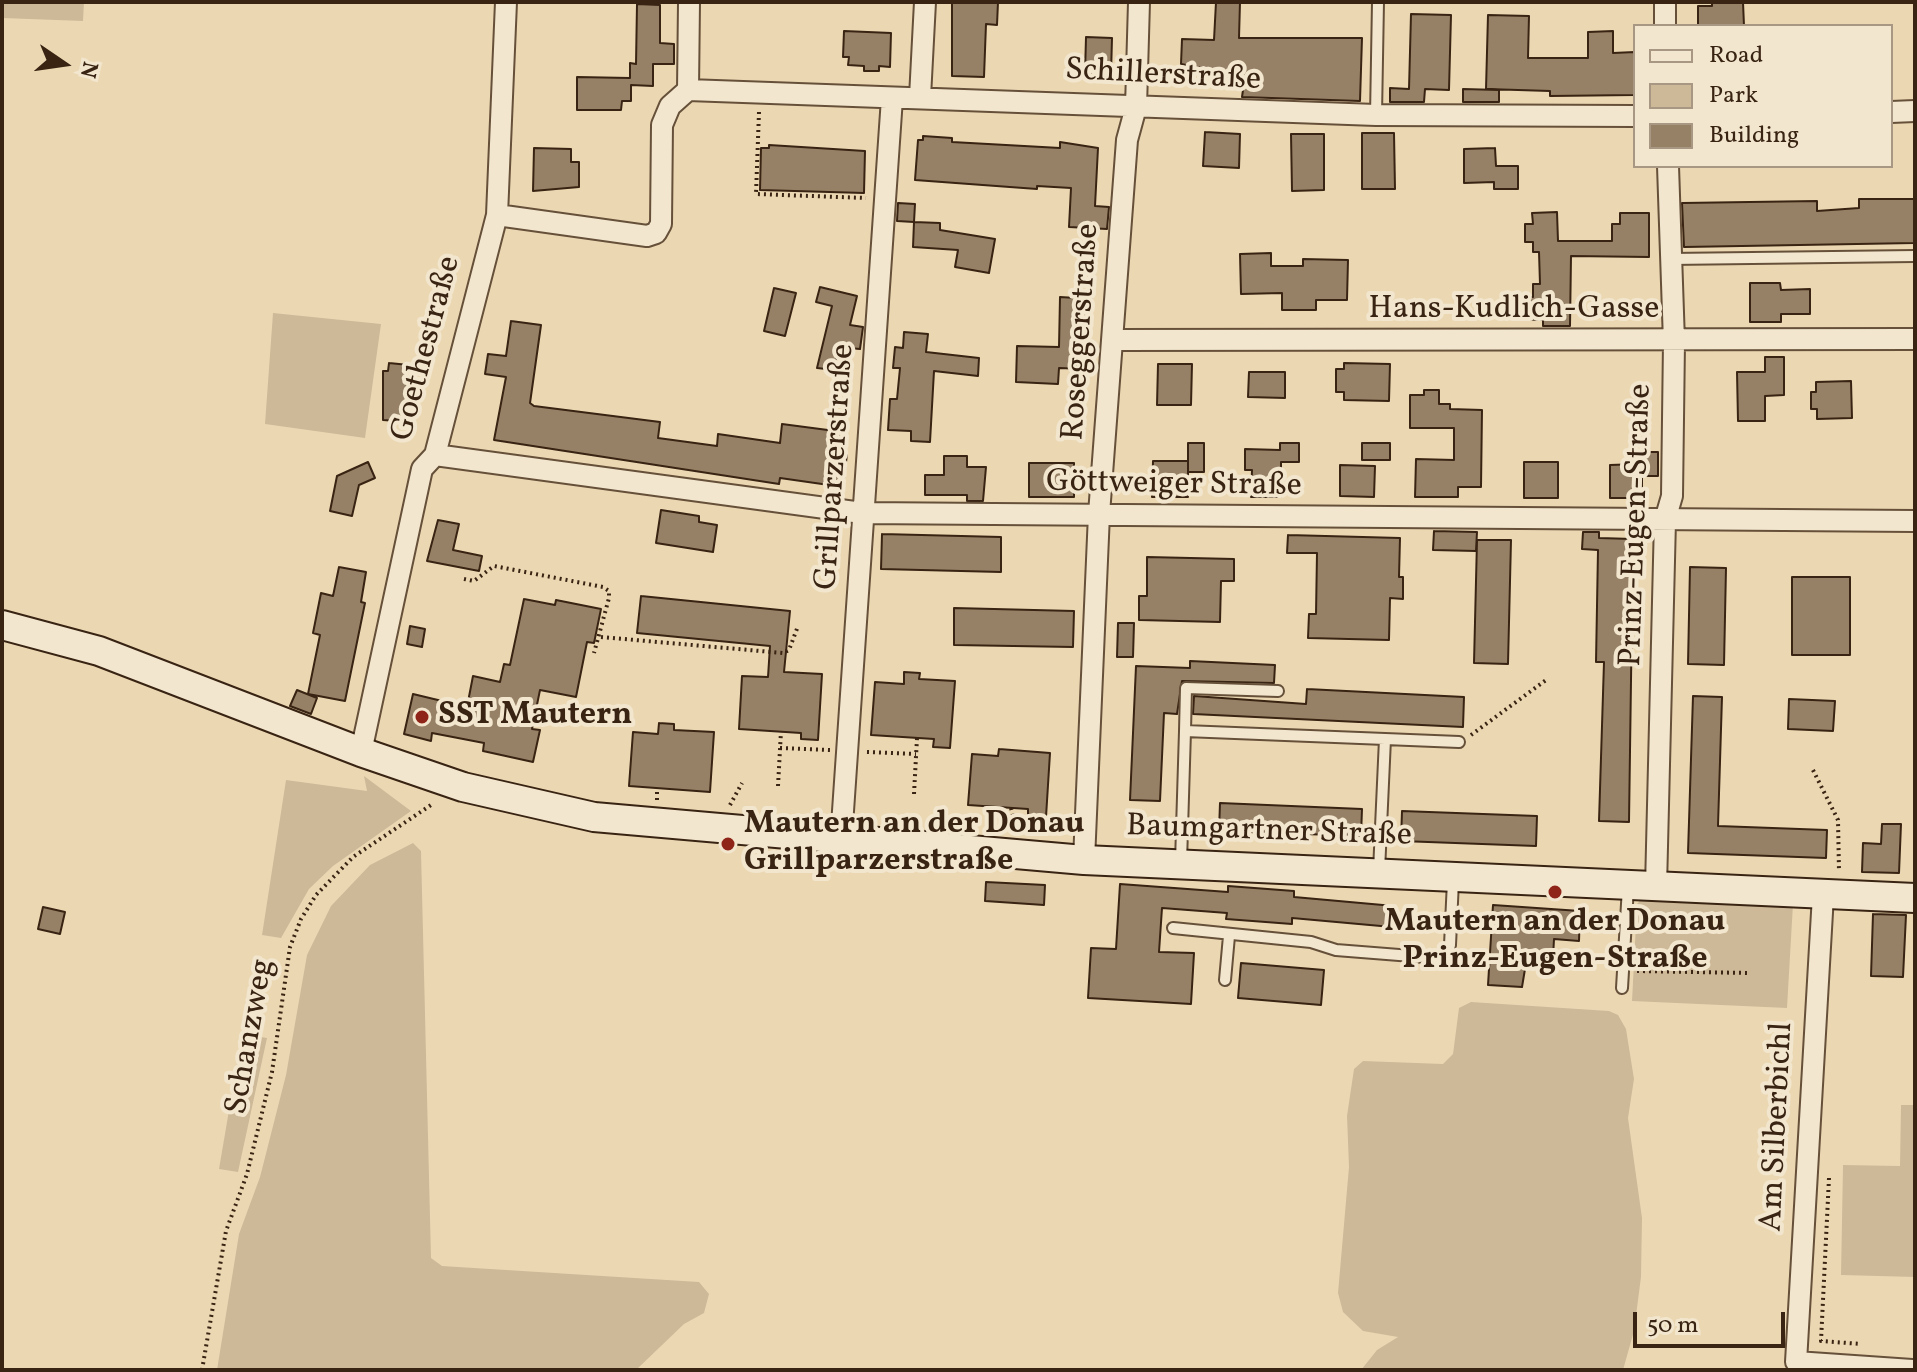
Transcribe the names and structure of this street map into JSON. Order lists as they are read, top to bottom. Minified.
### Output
{"streets":{"street":["Schillerstraße","Hans-Kudlich-Gasse","Roseggerstraße","Goethestraße","Grillparzerstraße","Göttweiger Straße","Prinz-Eugen-Straße","Baumgartner Straße","Am Silberbichl"],"path":["Schanzweg"]},"crossings":[["Schillerstraße","Roseggerstraße"],["Schillerstraße","Grillparzerstraße"],["Hans-Kudlich-Gasse","Roseggerstraße"],["Hans-Kudlich-Gasse","Prinz-Eugen-Straße"],["Roseggerstraße","Göttweiger Straße"],["Roseggerstraße","Baumgartner Straße"],["Goethestraße","Göttweiger Straße"],["Goethestraße","Baumgartner Straße"],["Grillparzerstraße","Göttweiger Straße"],["Grillparzerstraße","Baumgartner Straße"],["Göttweiger Straße","Prinz-Eugen-Straße"],["Prinz-Eugen-Straße","Baumgartner Straße"],["Baumgartner Straße","Schanzweg"],["Baumgartner Straße","Am Silberbichl"]],"places":["SST Mautern","Mautern an der Donau Grillparzerstraße","Mautern an der Donau Prinz-Eugen-Straße"],"legend":["Road","Park","Building"],"scale_bar":"50 m","north":"right"}
